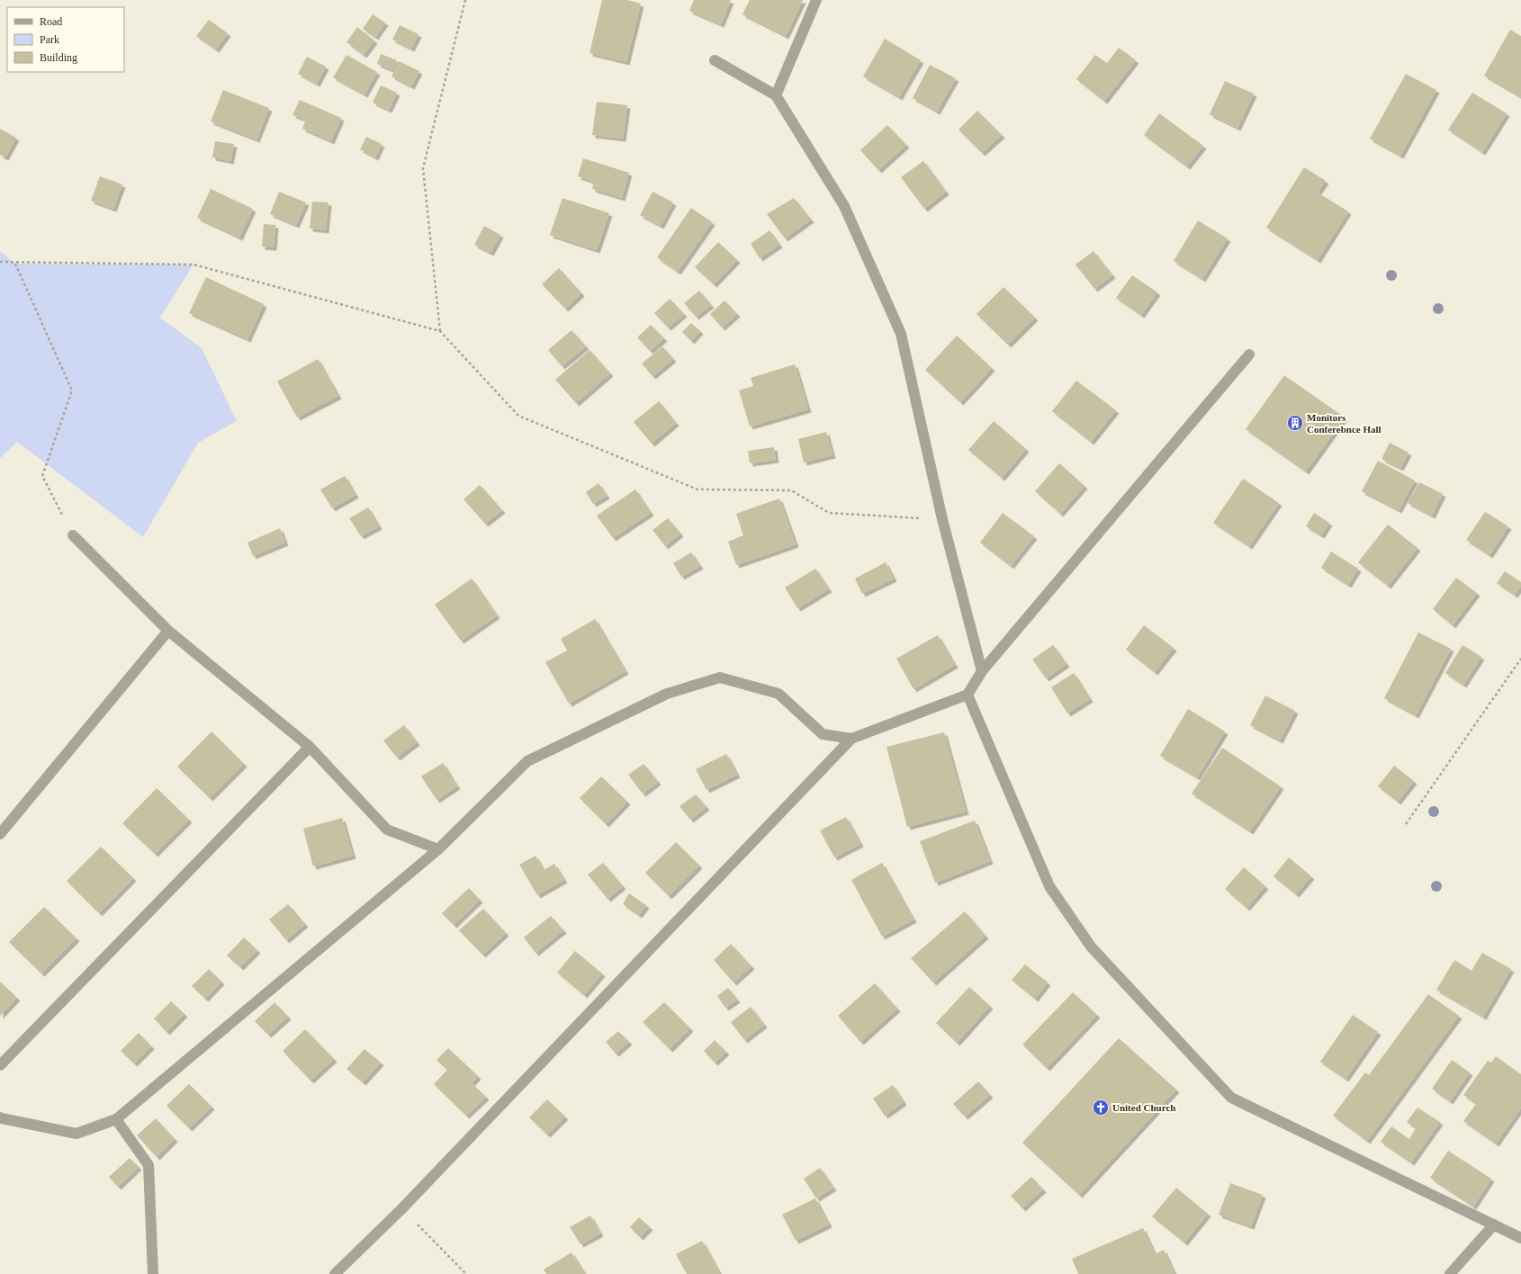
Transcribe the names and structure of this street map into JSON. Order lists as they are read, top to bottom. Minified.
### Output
{"places":{"building":["Monitors Conferebnce Hall"],"church":["United Church"]},"legend":["Road","Park","Building"]}
